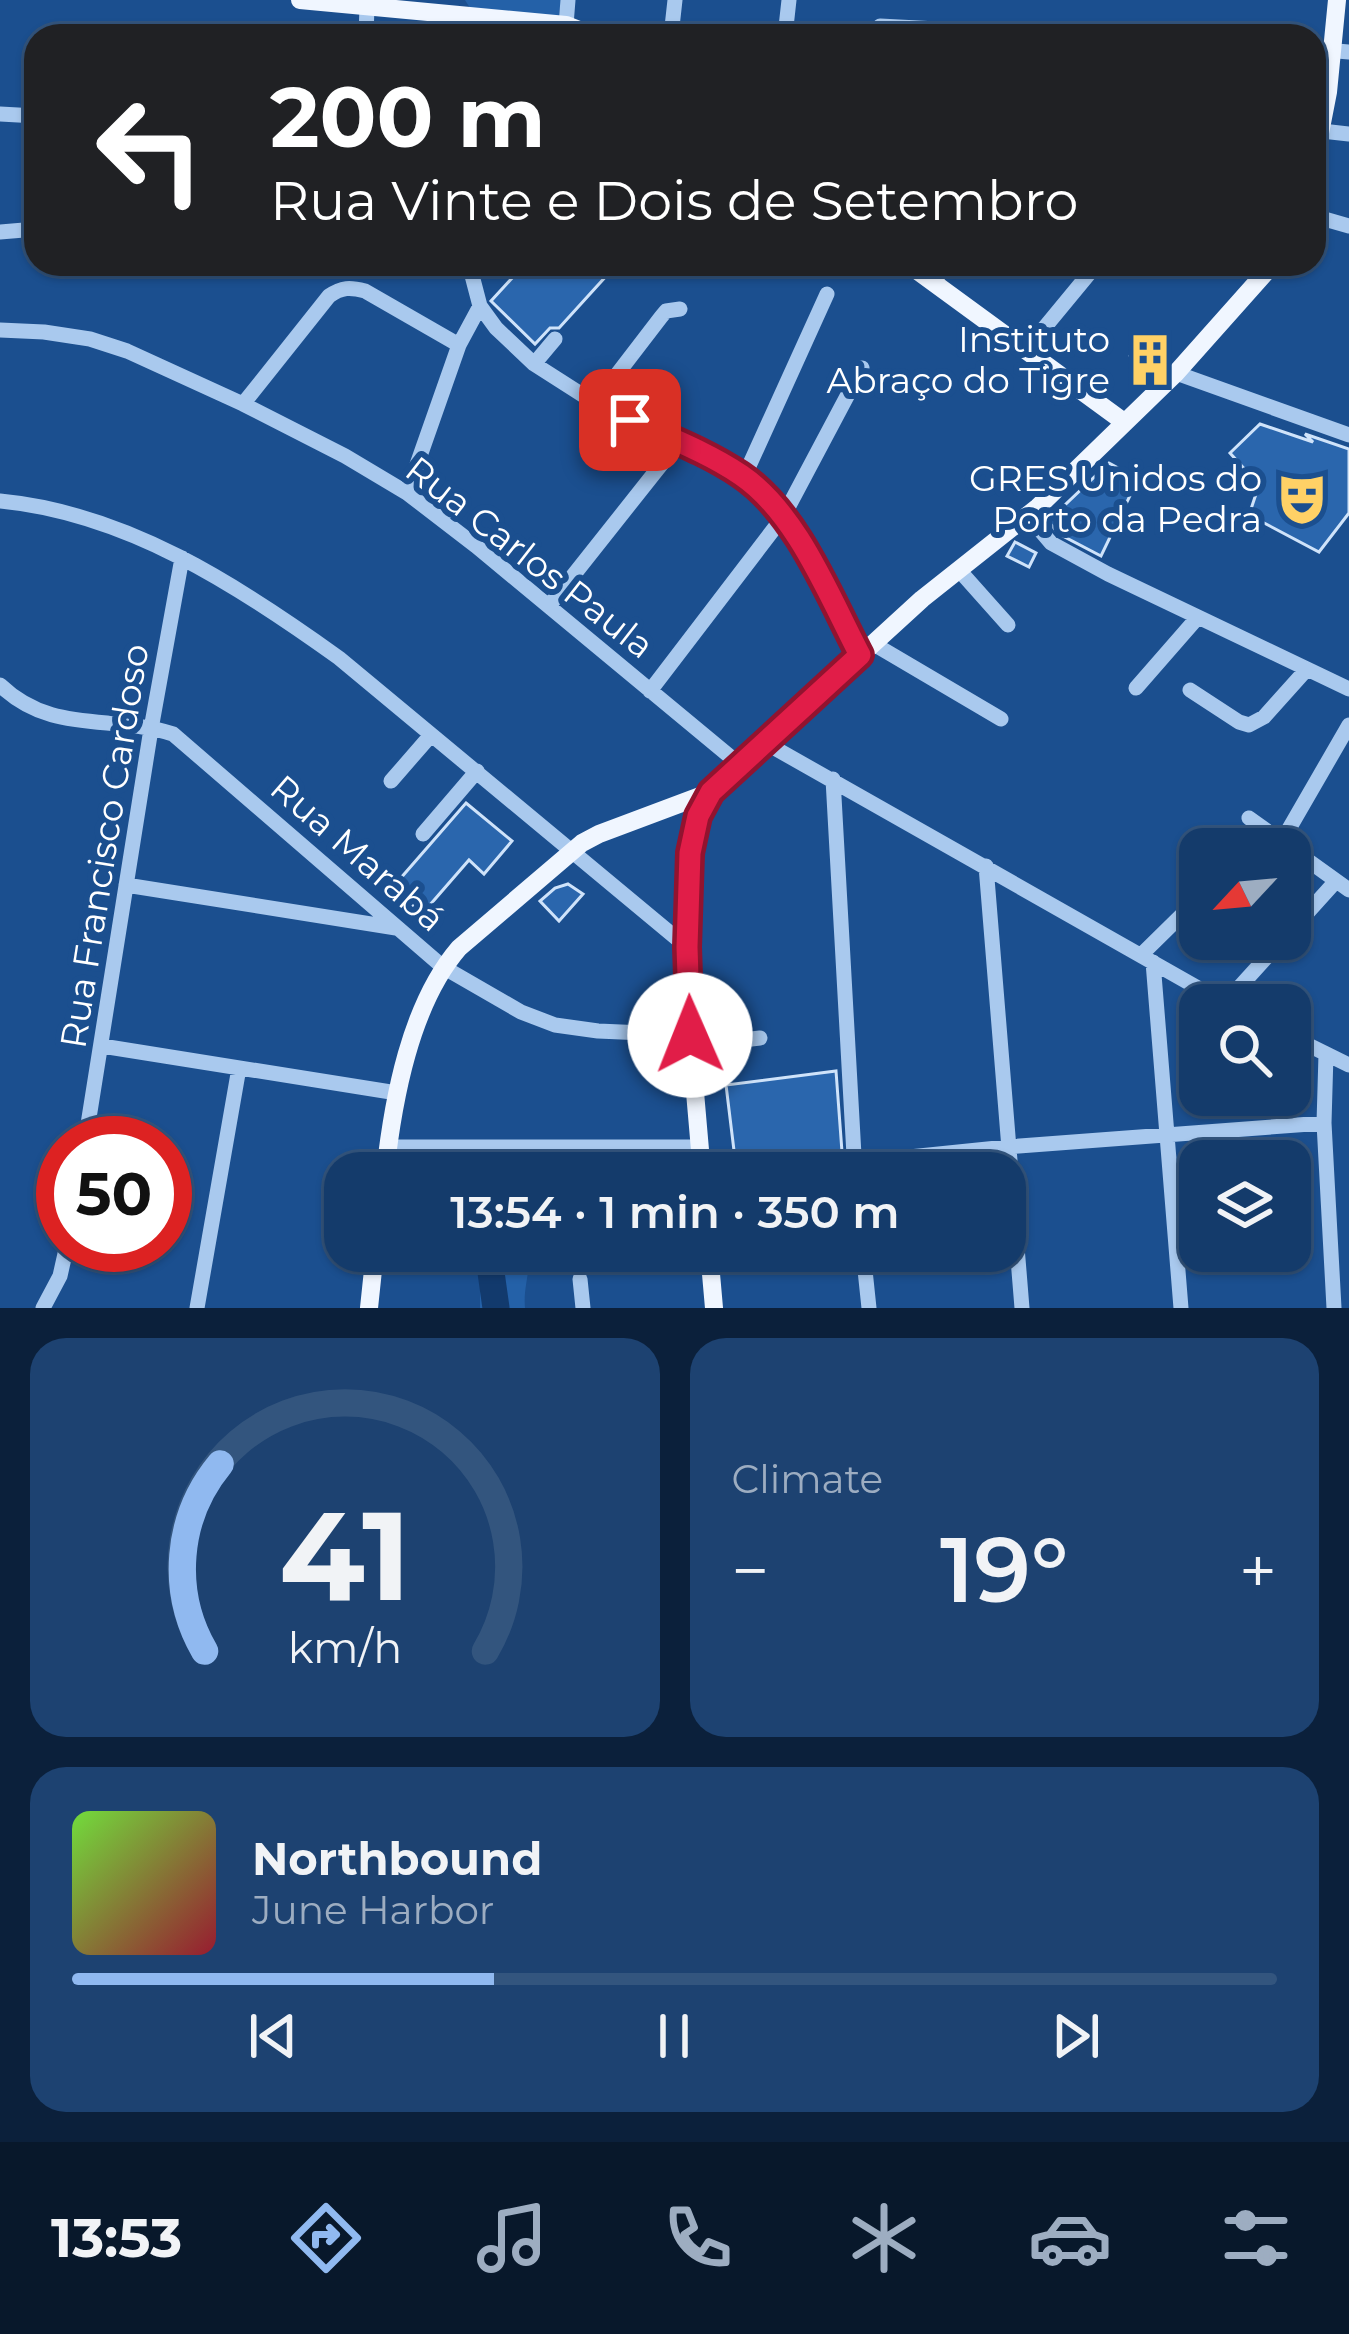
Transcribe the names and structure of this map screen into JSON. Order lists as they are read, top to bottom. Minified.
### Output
{"streets":{"street":["Rua Carlos Paula","Rua Francisco Cardoso","Rua Marabá"]},"crossings":[["Rua Francisco Cardoso","Rua Marabá"]],"places":{"building":["Instituto Abraço do Tigre"],"theatre":["GRES Unidos do Porto da Pedra"]},"north":"bottom left","page":{"turn":["200 m","Rua Vinte e Dois de Setembro"],"limit":"50","trip":"13:54 · 1 min · 350 m","tile":"Climate","heat":["−","19°","+"],"song":["Northbound","June Harbor"],"tabs":"13:53","gauge":["41","km/h"]}}
